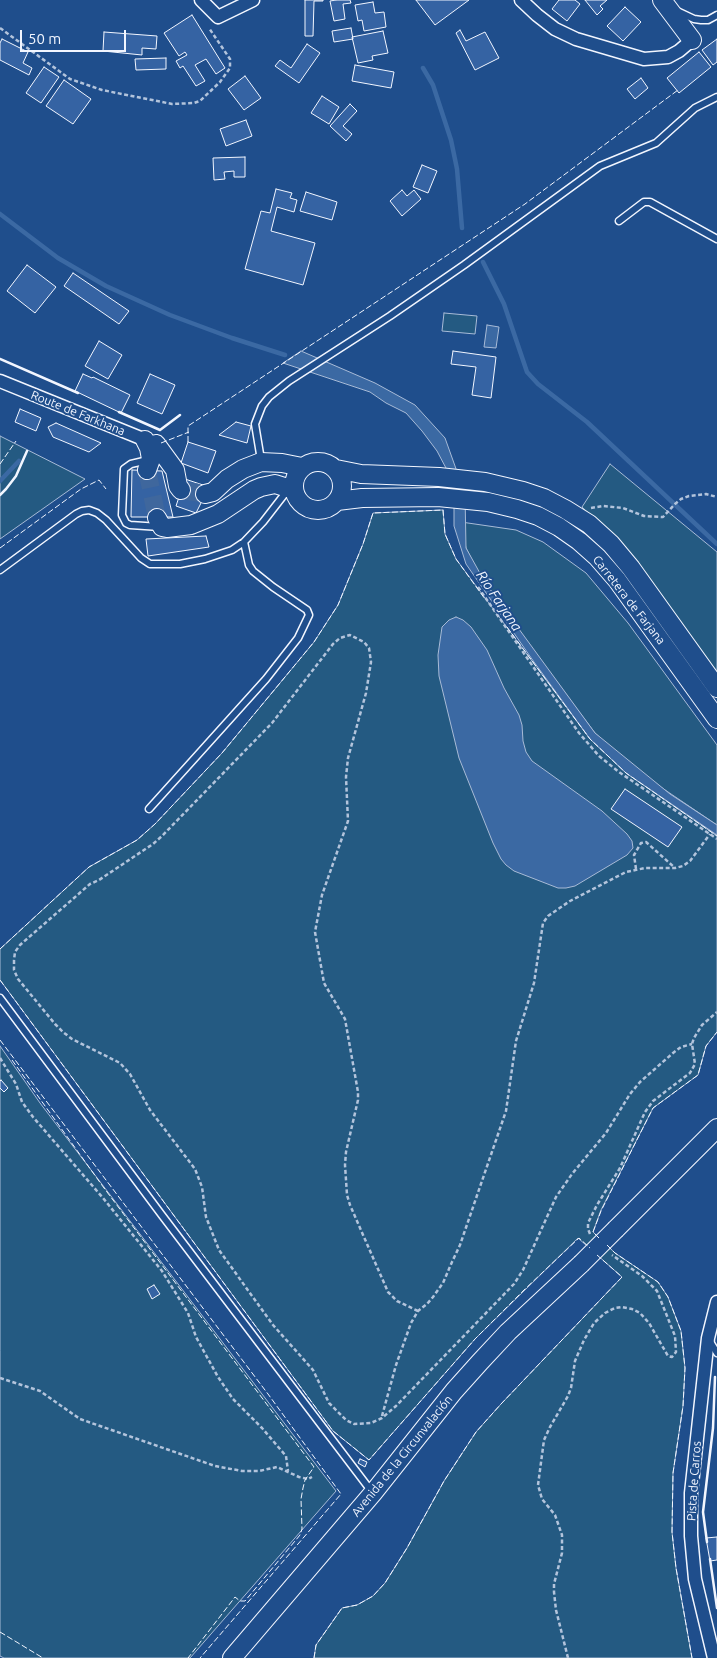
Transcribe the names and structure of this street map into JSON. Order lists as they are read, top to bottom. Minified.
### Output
{"streets":{"main road":["Carretera de Farjana","Avenida de la Circunvalación"],"street":["Route de Farkhana","Pista de Carros"]},"water":["Río Farjana"],"scale_bar":"50 m"}
